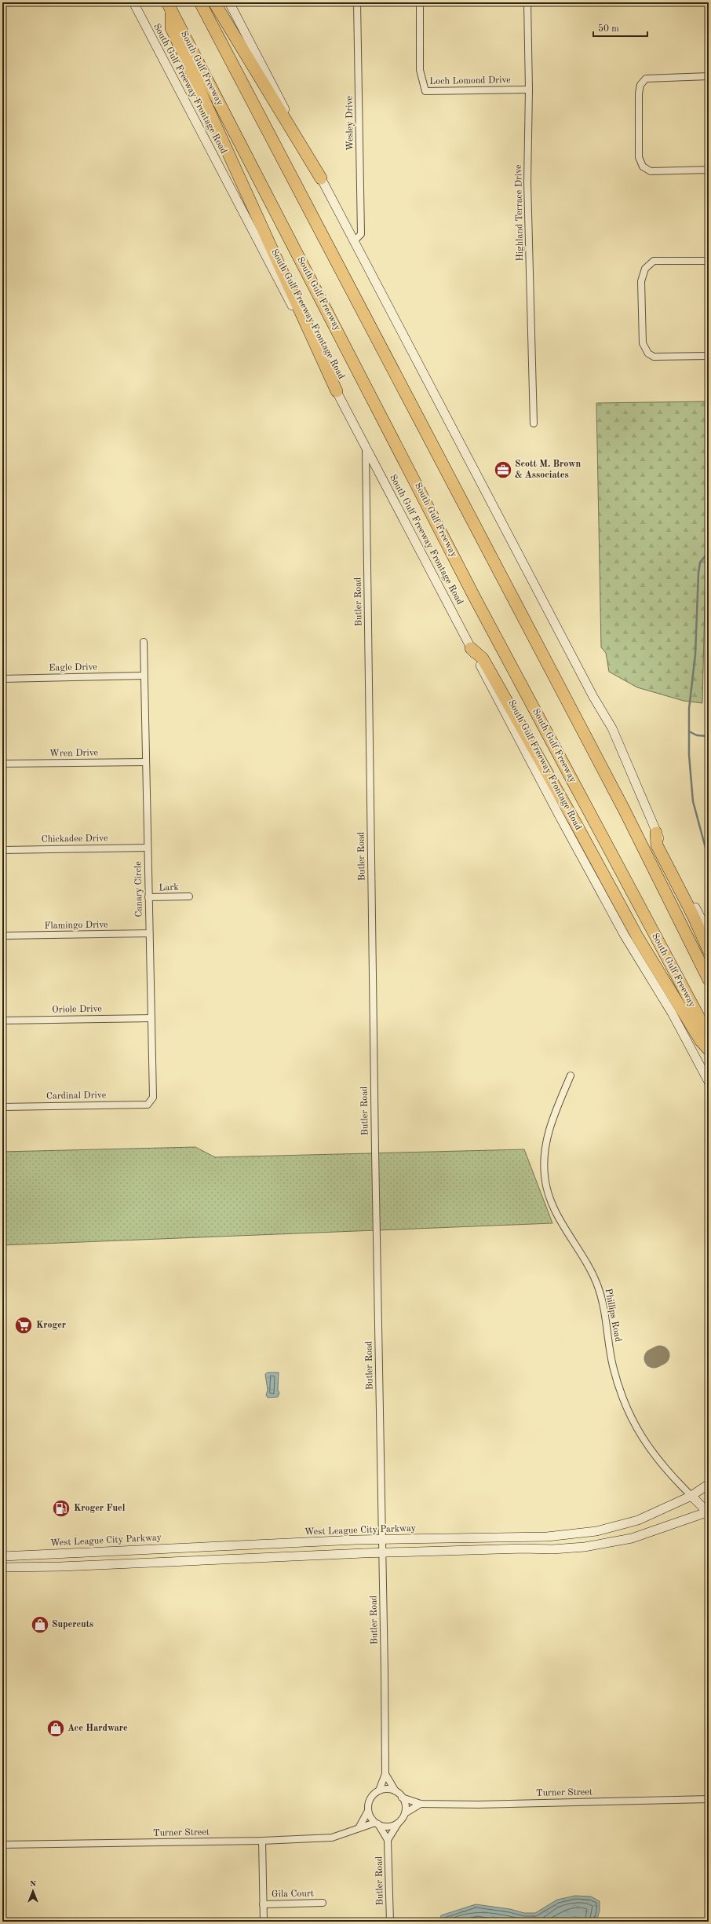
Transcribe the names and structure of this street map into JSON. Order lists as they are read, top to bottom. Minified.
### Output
{"streets":{"highway":["South Gulf Freeway"],"main road":["South Gulf Freeway Frontage Road","West League City Parkway"],"street":["Loch Lomond Drive","Wesley Drive","Highland Terrace Drive","Butler Road","Eagle Drive","Wren Drive","Chickadee Drive","Lark","Canary Circle","Flamingo Drive","Oriole Drive","Cardinal Drive","Phillips Road","Turner Street","Gila Court"]},"crossings":[["Loch Lomond Drive","Highland Terrace Drive"],["South Gulf Freeway Frontage Road","Butler Road"],["Butler Road","West League City Parkway"],["Butler Road","Turner Street"],["Eagle Drive","Canary Circle"],["Wren Drive","Canary Circle"],["Chickadee Drive","Canary Circle"],["Lark","Canary Circle"],["Canary Circle","Flamingo Drive"],["Canary Circle","Oriole Drive"],["Canary Circle","Cardinal Drive"],["Phillips Road","West League City Parkway"]],"places":{"office":["Scott M. Brown & Associates"],"supermarket":["Kroger"],"fuel station":["Kroger Fuel"],"shop":["Supercuts","Ace Hardware"]},"scale_bar":"50 m","north":"top"}
